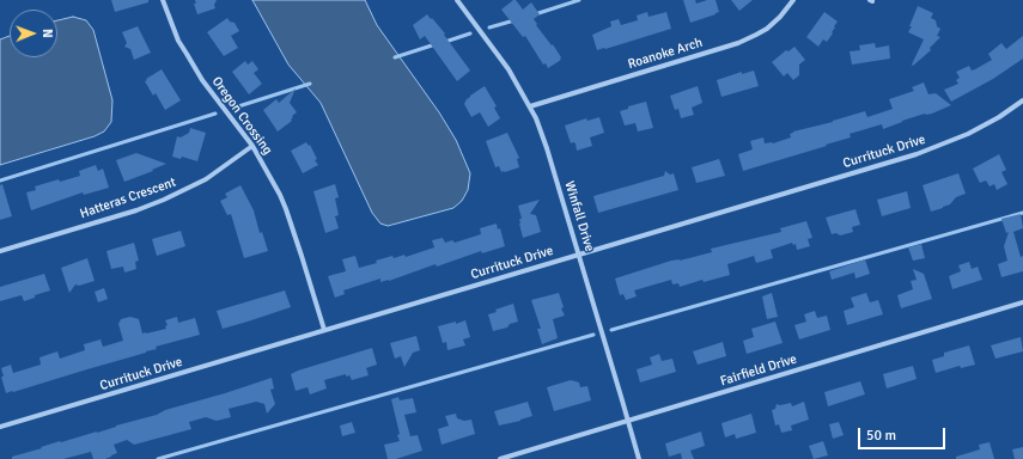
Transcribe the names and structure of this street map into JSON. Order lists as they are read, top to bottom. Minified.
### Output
{"streets":{"street":["Roanoke Arch","Oregon Crossing","Currituck Drive","Hatteras Crescent","Winfall Drive","Fairfield Drive"]},"crossings":[["Roanoke Arch","Winfall Drive"],["Oregon Crossing","Currituck Drive"],["Oregon Crossing","Hatteras Crescent"],["Currituck Drive","Winfall Drive"],["Winfall Drive","Fairfield Drive"]],"scale_bar":"50 m","north":"right"}
